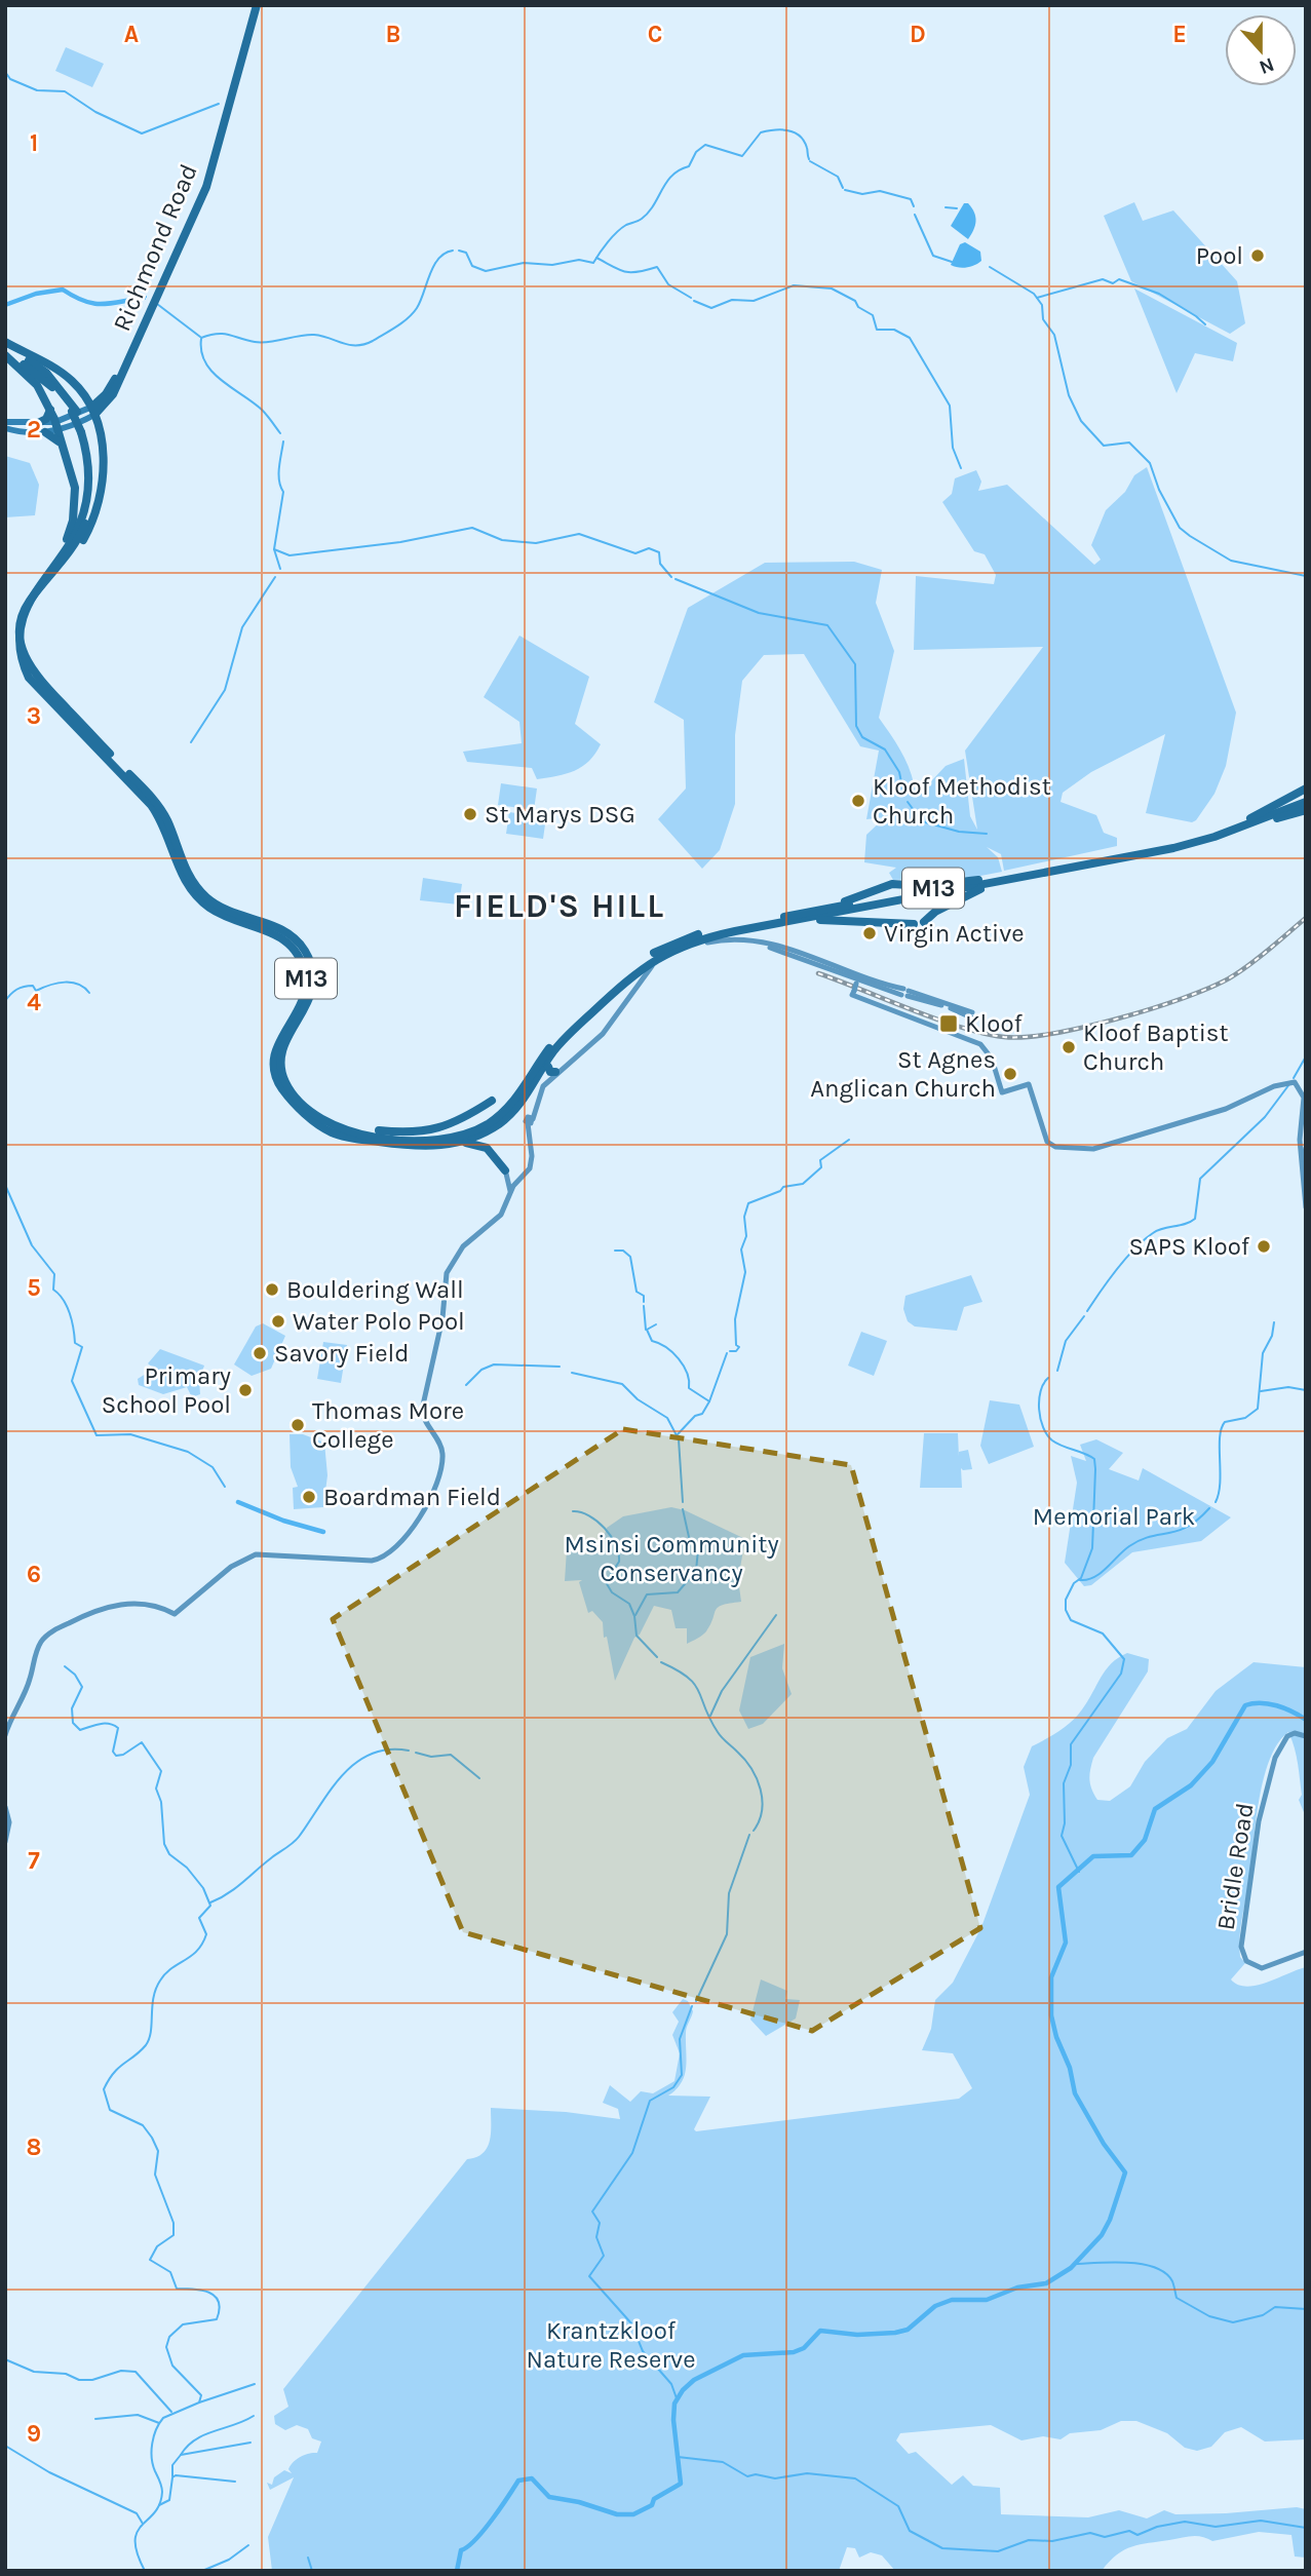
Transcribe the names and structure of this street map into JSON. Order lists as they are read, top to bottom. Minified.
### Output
{"streets":{"highway":["Richmond Road","M13"],"main road":["Bridle Road"]},"districts":["FIELD'S HILL"],"parks":["Memorial Park","Msinsi Community Conservancy","Krantzkloof Nature Reserve"],"places":{"other":["Pool","Kloof Methodist Church","St Marys DSG","Virgin Active","Kloof Baptist Church","St Agnes Anglican Church","SAPS Kloof","Bouldering Wall","Water Polo Pool","Savory Field","Primary School Pool","Thomas More College","Boardman Field"],"transit":["Kloof"]},"north":"bottom","grid":{"columns":["A","B","C","D","E"],"rows":["1","2","3","4","5","6","7","8","9"]}}
